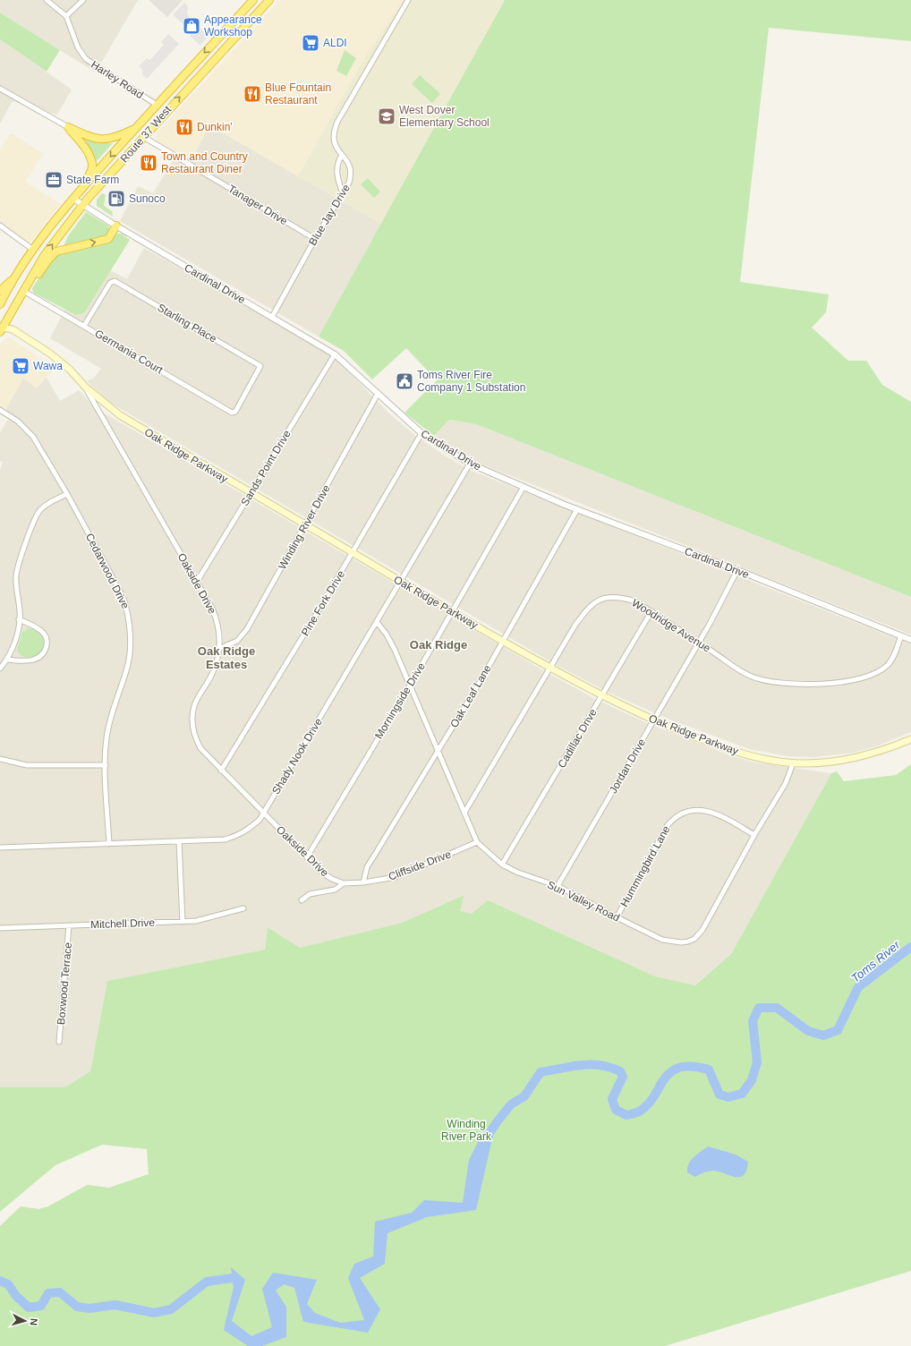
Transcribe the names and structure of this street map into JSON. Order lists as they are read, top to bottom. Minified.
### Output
{"streets":{"highway":["Route 37 West"],"main road":["Oak Ridge Parkway"],"street":["Harley Road","Tanager Drive","Blue Jay Drive","Cardinal Drive","Starling Place","Germania Court","Sands Point Drive","Winding River Drive","Cedarwood Drive","Oakside Drive","Pine Fork Drive","Woodridge Avenue","Oak Leaf Lane","Morningside Drive","Cadillac Drive","Shady Nook Drive","Jordan Drive","Cliffside Drive","Hummingbird Lane","Sun Valley Road","Mitchell Drive","Boxwood Terrace"]},"crossings":[["Harley Road","Route 37 West"],["Route 37 West","Tanager Drive"],["Route 37 West","Cardinal Drive"],["Route 37 West","Germania Court"],["Route 37 West","Oak Ridge Parkway"],["Tanager Drive","Blue Jay Drive"],["Blue Jay Drive","Cardinal Drive"],["Cardinal Drive","Sands Point Drive"],["Cardinal Drive","Winding River Drive"],["Cardinal Drive","Pine Fork Drive"],["Cardinal Drive","Woodridge Avenue"],["Cardinal Drive","Oak Leaf Lane"],["Cardinal Drive","Morningside Drive"],["Cardinal Drive","Shady Nook Drive"],["Cardinal Drive","Jordan Drive"],["Starling Place","Germania Court"],["Oak Ridge Parkway","Sands Point Drive"],["Oak Ridge Parkway","Winding River Drive"],["Oak Ridge Parkway","Oakside Drive"],["Oak Ridge Parkway","Pine Fork Drive"],["Oak Ridge Parkway","Woodridge Avenue"],["Oak Ridge Parkway","Oak Leaf Lane"],["Oak Ridge Parkway","Morningside Drive"],["Oak Ridge Parkway","Cadillac Drive"],["Oak Ridge Parkway","Shady Nook Drive"],["Oak Ridge Parkway","Jordan Drive"],["Oak Ridge Parkway","Sun Valley Road"],["Sands Point Drive","Oakside Drive"],["Winding River Drive","Oakside Drive"],["Cedarwood Drive","Shady Nook Drive"],["Oakside Drive","Pine Fork Drive"],["Oakside Drive","Morningside Drive"],["Oakside Drive","Shady Nook Drive"],["Oakside Drive","Cliffside Drive"],["Woodridge Avenue","Cadillac Drive"],["Woodridge Avenue","Jordan Drive"],["Woodridge Avenue","Sun Valley Road"],["Oak Leaf Lane","Cliffside Drive"],["Oak Leaf Lane","Sun Valley Road"],["Morningside Drive","Sun Valley Road"],["Cadillac Drive","Sun Valley Road"],["Shady Nook Drive","Sun Valley Road"],["Jordan Drive","Sun Valley Road"],["Cliffside Drive","Sun Valley Road"],["Hummingbird Lane","Sun Valley Road"],["Mitchell Drive","Boxwood Terrace"]],"districts":["Oak Ridge","Oak Ridge Estates"],"water":["Toms River"],"parks":["Winding River Park"],"places":{"shop":["Appearance Workshop"],"supermarket":["ALDI","Wawa"],"restaurant":["Blue Fountain Restaurant","Dunkin'","Town and Country Restaurant Diner"],"school or university":["West Dover Elementary School"],"office":["State Farm"],"fuel station":["Sunoco"],"public building":["Toms River Fire Company 1 Substation"]},"north":"right"}
